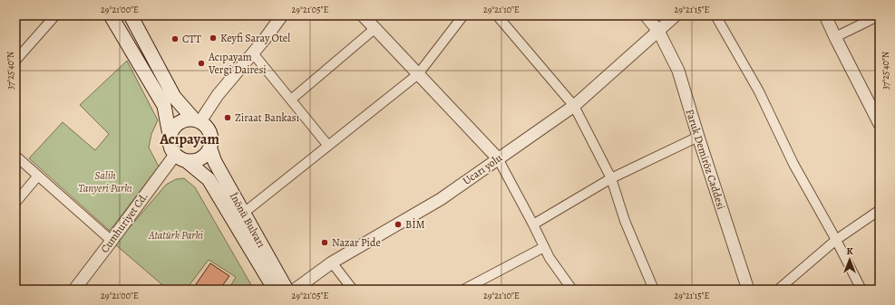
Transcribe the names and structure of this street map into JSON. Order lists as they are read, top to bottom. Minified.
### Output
{"streets":{"main road":["İnönü Bulvarı"],"street":["Faruk Demiröz Caddesi","Ucarı yolu","Cumhuriyet Cd."]},"crossings":[["Faruk Demiröz Caddesi","Ucarı yolu"],["İnönü Bulvarı","Cumhuriyet Cd."]],"districts":["Acıpayam"],"parks":["Salih Tanyeri Parkı","Atatürk Parki"],"places":["Keyfi Saray Otel","CTT","Acıpayam Vergi Dairesi","Ziraat Bankası","BİM","Nazar Pide"],"north":"top","coordinates":["29°21'00\"E","29°21'05\"E","29°21'10\"E","29°21'15\"E","37°25'40\"N"]}
